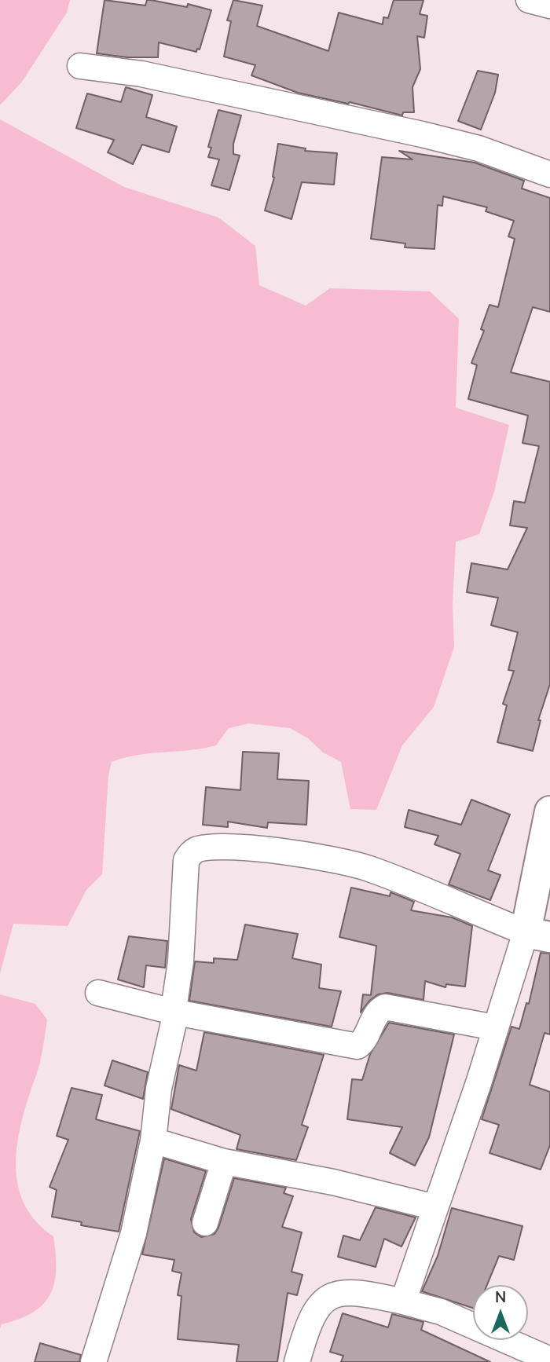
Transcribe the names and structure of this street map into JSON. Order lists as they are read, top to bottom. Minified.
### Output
{"north":"top"}
